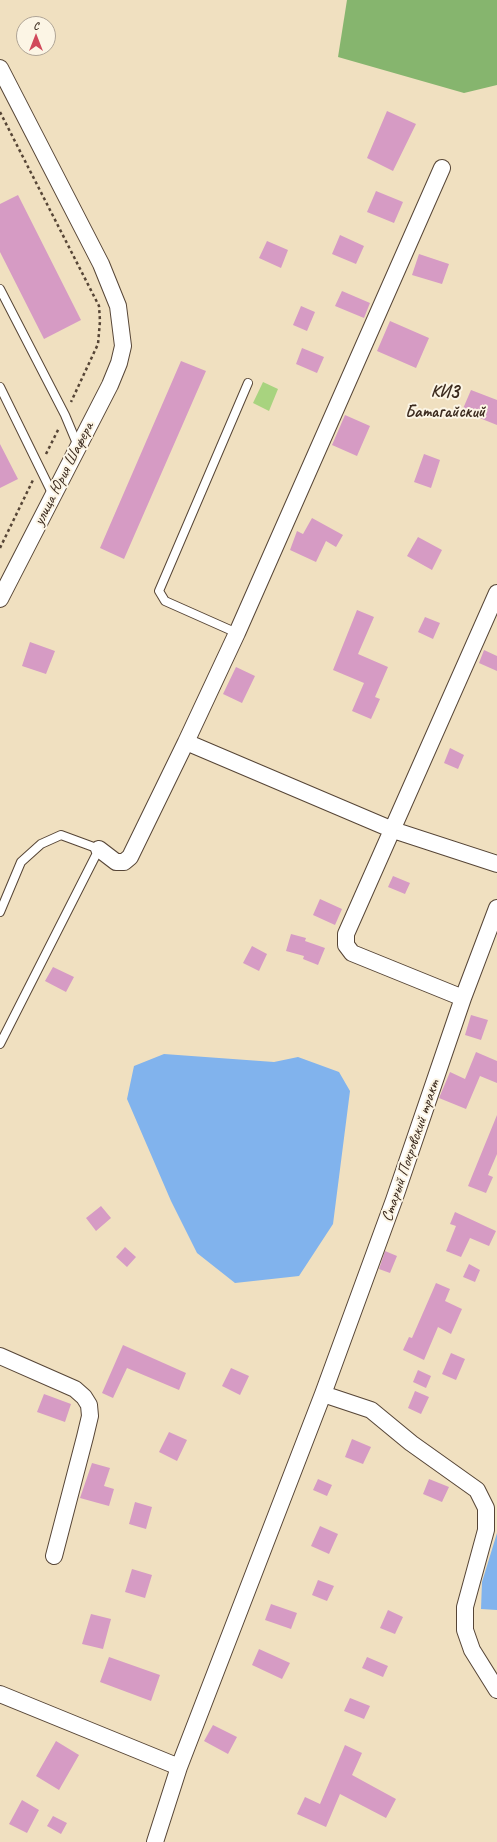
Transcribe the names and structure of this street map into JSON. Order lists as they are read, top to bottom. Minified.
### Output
{"streets":{"street":["улица Юрия Шафера","Старый Покровский тракт"]},"districts":["КИЗ Батагайский"],"north":"top"}
